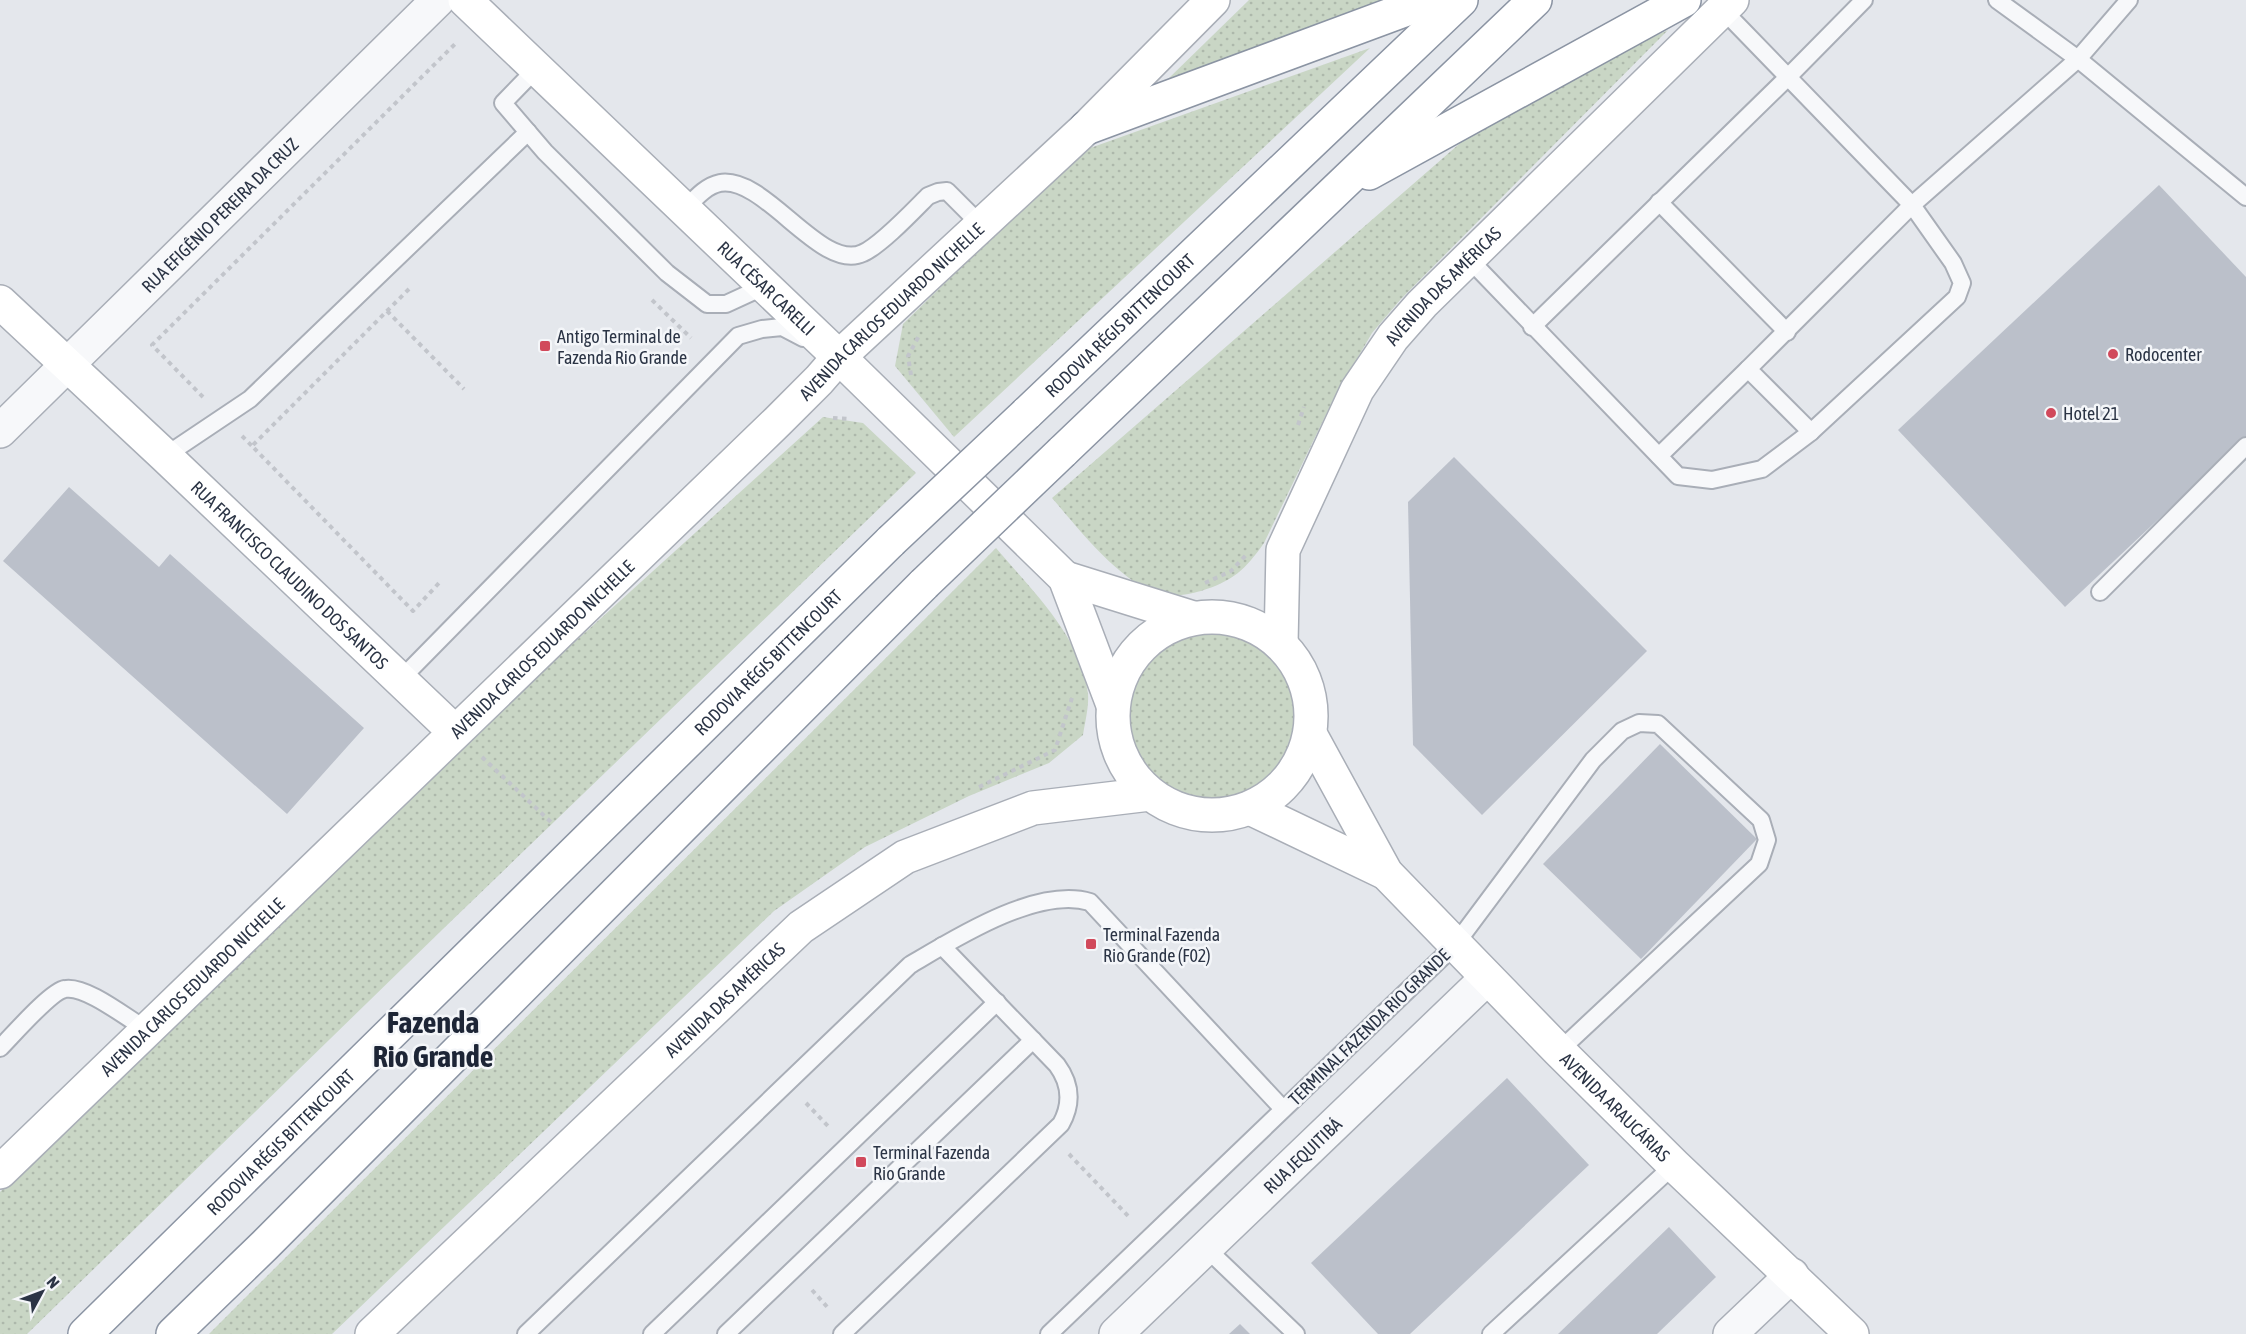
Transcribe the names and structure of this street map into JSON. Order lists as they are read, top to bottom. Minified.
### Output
{"streets":{"main road":["AVENIDA DAS AMÉRICAS","RUA CÉSAR CARELLI","AVENIDA CARLOS EDUARDO NICHELLE","RODOVIA RÉGIS BITTENCOURT","RUA FRANCISCO CLAUDINO DOS SANTOS","AVENIDA ARAUCÁRIAS"],"street":["RUA EFIGÊNIO PEREIRA DA CRUZ","RUA JEQUITIBÁ"],"lane":["TERMINAL FAZENDA RIO GRANDE"]},"crossings":[["RUA EFIGÊNIO PEREIRA DA CRUZ","RUA FRANCISCO CLAUDINO DOS SANTOS"],["AVENIDA DAS AMÉRICAS","RUA CÉSAR CARELLI"],["AVENIDA DAS AMÉRICAS","AVENIDA ARAUCÁRIAS"],["RUA CÉSAR CARELLI","AVENIDA CARLOS EDUARDO NICHELLE"],["RUA CÉSAR CARELLI","AVENIDA ARAUCÁRIAS"],["AVENIDA CARLOS EDUARDO NICHELLE","RUA FRANCISCO CLAUDINO DOS SANTOS"],["TERMINAL FAZENDA RIO GRANDE","AVENIDA ARAUCÁRIAS"],["AVENIDA ARAUCÁRIAS","RUA JEQUITIBÁ"]],"districts":["Fazenda Rio Grande"],"places":{"transit":["Antigo Terminal de Fazenda Rio Grande","Terminal Fazenda Rio Grande (F02)","Terminal Fazenda Rio Grande"],"other":["Rodocenter","Hotel 21"]},"north":"top right"}
